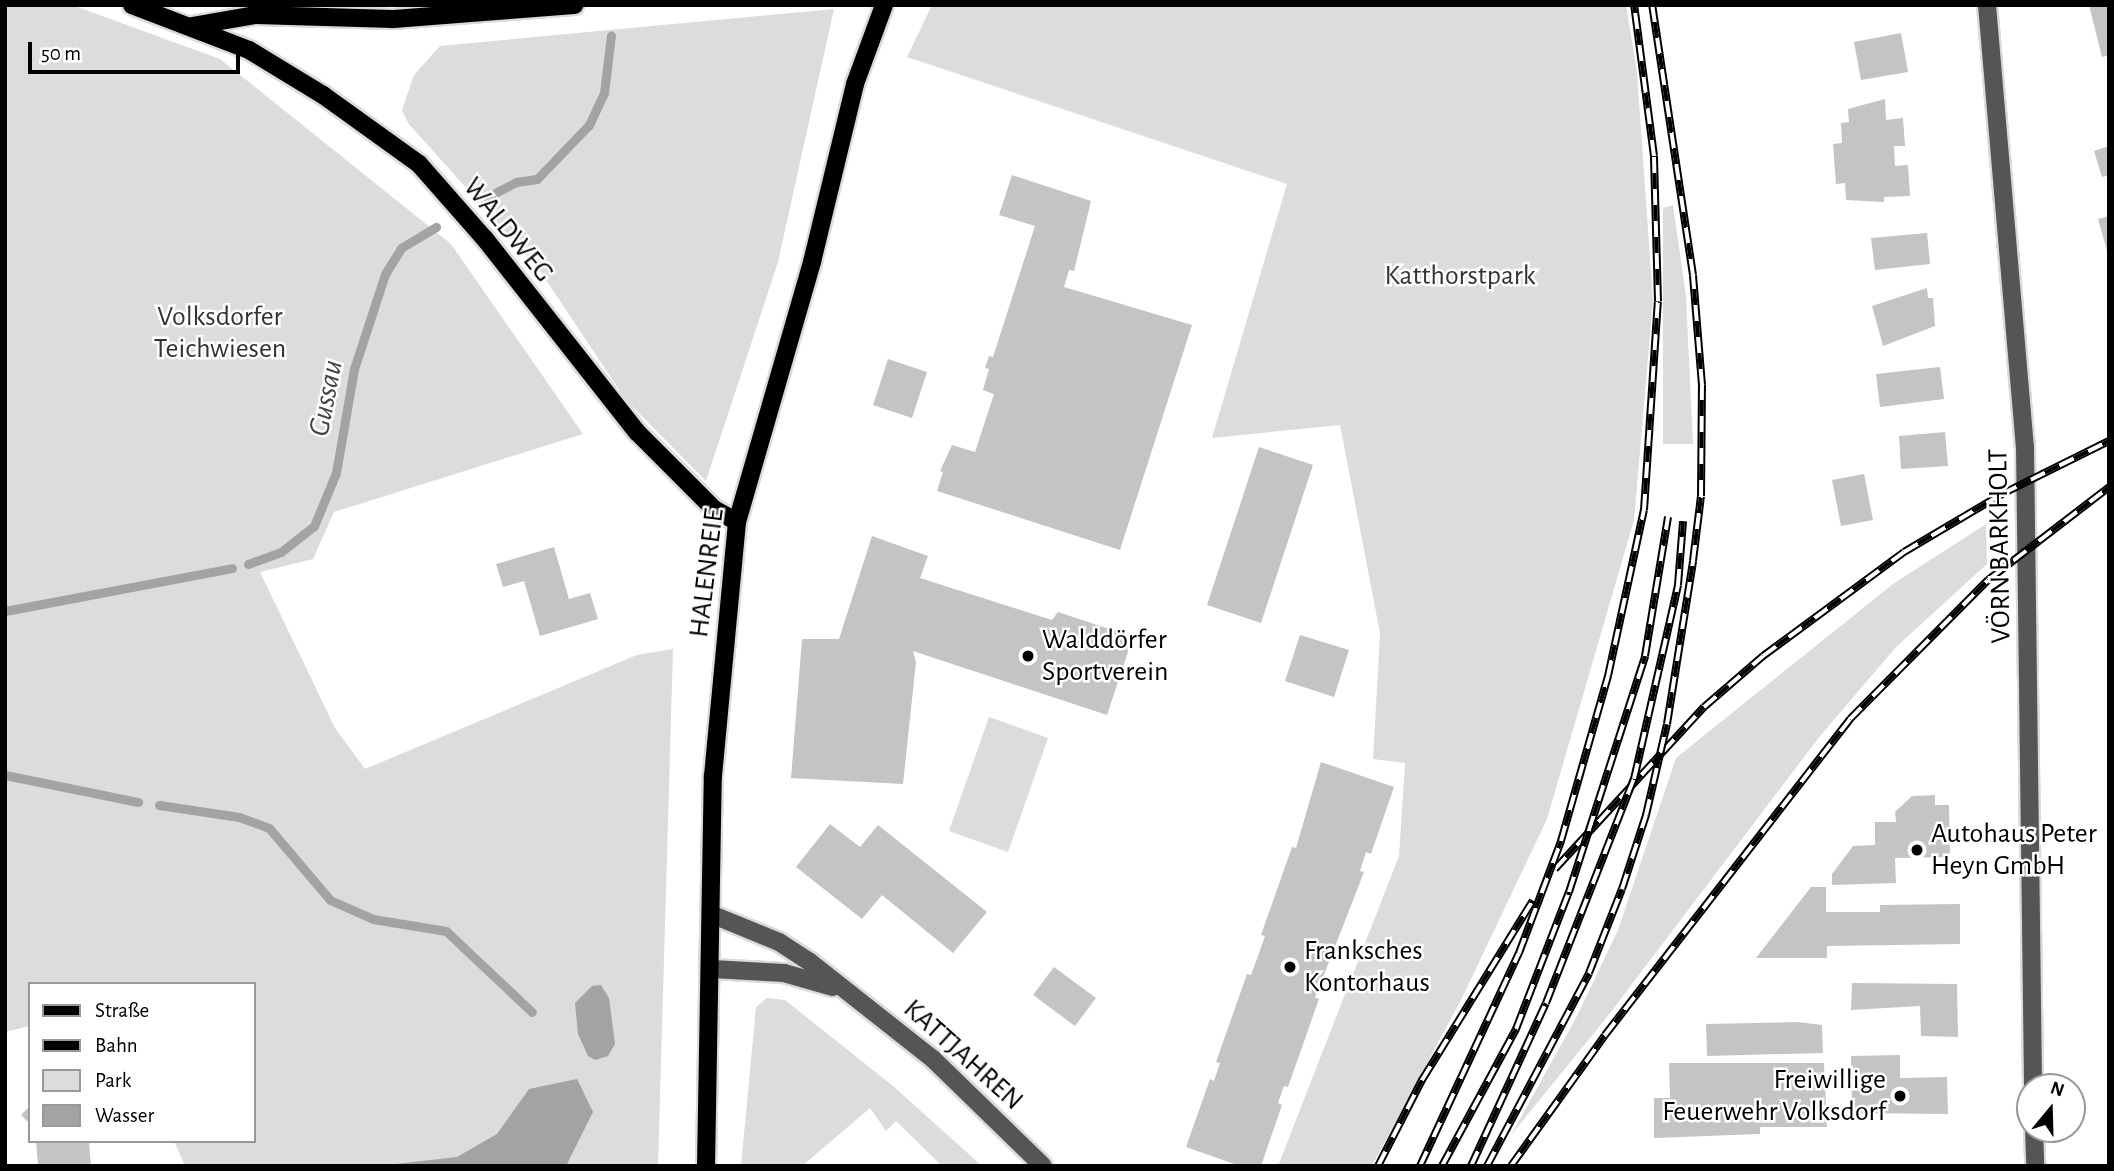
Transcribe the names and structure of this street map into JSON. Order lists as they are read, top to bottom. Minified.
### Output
{"streets":{"main road":["WALDWEG","HALENREIE"],"street":["VÖRN BARKHOLT","KATTJAHREN"]},"crossings":[["WALDWEG","HALENREIE"],["HALENREIE","KATTJAHREN"]],"water":["Gussau"],"parks":["Katthorstpark","Volksdorfer Teichwiesen"],"places":["Walddörfer Sportverein","Autohaus Peter Heyn GmbH","Franksches Kontorhaus","Freiwillige Feuerwehr Volksdorf"],"legend":["Straße","Bahn","Park","Wasser"],"scale_bar":"50 m","north":"top"}
